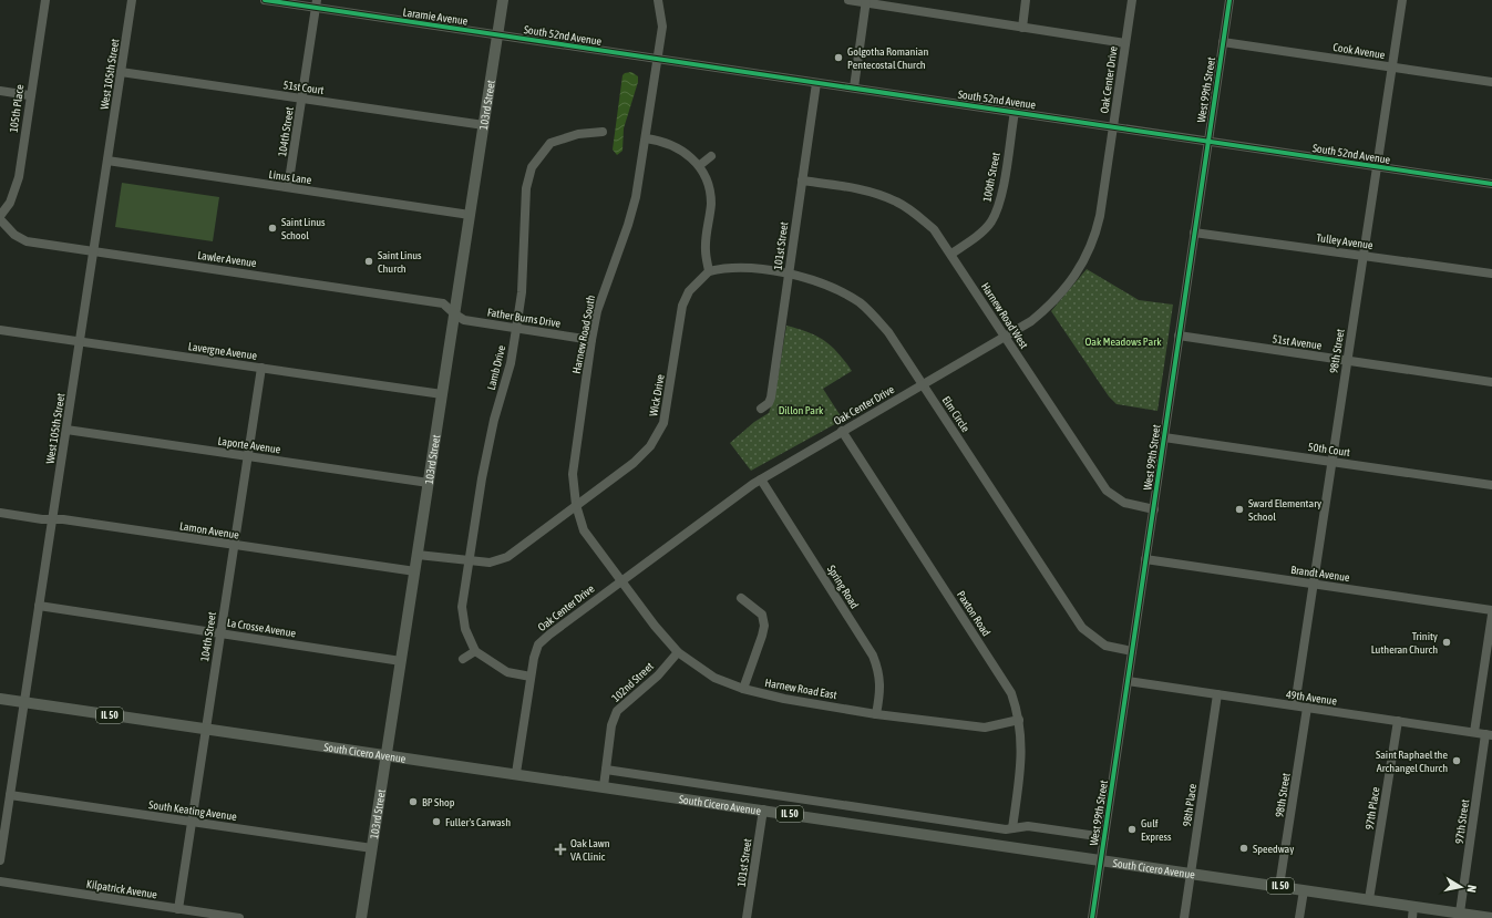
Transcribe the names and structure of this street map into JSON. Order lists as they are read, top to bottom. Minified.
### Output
{"streets":{"main road":["103rd Street","IL 50","South Cicero Avenue"],"street":["Laramie Avenue","South 52nd Avenue","Cook Avenue","West 105th Street","Oak Center Drive","51st Court","West 99th Street","105th Place","104th Street","Linus Lane","100th Street","Tulley Avenue","101st Street","Lawler Avenue","Harnew Road West","Father Burns Drive","Harnew Road South","51st Avenue","Lavergne Avenue","98th Street","Lamb Drive","Wick Drive","Elm Circle","Laporte Avenue","50th Court","Lamon Avenue","Brandt Avenue","Spring Road","Paxton Road","La Crosse Avenue","102nd Street","Harnew Road East","49th Avenue","98th Place","97th Place","South Keating Avenue","97th Street","Kilpatrick Avenue"]},"crossings":[["Laramie Avenue","South 52nd Avenue"],["Laramie Avenue","103rd Street"],["Laramie Avenue","104th Street"],["South 52nd Avenue","Oak Center Drive"],["South 52nd Avenue","West 99th Street"],["South 52nd Avenue","103rd Street"],["South 52nd Avenue","100th Street"],["South 52nd Avenue","101st Street"],["South 52nd Avenue","Harnew Road South"],["South 52nd Avenue","98th Street"],["Cook Avenue","West 99th Street"],["Cook Avenue","98th Street"],["West 105th Street","51st Court"],["West 105th Street","Linus Lane"],["West 105th Street","Lawler Avenue"],["West 105th Street","Lavergne Avenue"],["West 105th Street","Laporte Avenue"],["West 105th Street","Lamon Avenue"],["West 105th Street","La Crosse Avenue"],["West 105th Street","South Cicero Avenue"],["West 105th Street","South Keating Avenue"],["Oak Center Drive","Harnew Road West"],["Oak Center Drive","Harnew Road South"],["Oak Center Drive","Elm Circle"],["Oak Center Drive","Spring Road"],["Oak Center Drive","Paxton Road"],["Oak Center Drive","Harnew Road East"],["Oak Center Drive","South Cicero Avenue"],["51st Court","103rd Street"],["51st Court","104th Street"],["West 99th Street","Tulley Avenue"],["West 99th Street","Harnew Road West"],["West 99th Street","51st Avenue"],["West 99th Street","Elm Circle"],["West 99th Street","50th Court"],["West 99th Street","Brandt Avenue"],["West 99th Street","49th Avenue"],["West 99th Street","South Cicero Avenue"],["103rd Street","Linus Lane"],["103rd Street","Lawler Avenue"],["103rd Street","Father Burns Drive"],["103rd Street","Lavergne Avenue"],["103rd Street","Wick Drive"],["103rd Street","Laporte Avenue"],["103rd Street","Lamon Avenue"],["103rd Street","La Crosse Avenue"],["103rd Street","South Cicero Avenue"],["103rd Street","South Keating Avenue"],["105th Place","Lawler Avenue"],["104th Street","Linus Lane"],["104th Street","Lavergne Avenue"],["104th Street","Laporte Avenue"],["104th Street","Lamon Avenue"],["104th Street","La Crosse Avenue"],["104th Street","South Cicero Avenue"],["104th Street","South Keating Avenue"],["104th Street","Kilpatrick Avenue"],["100th Street","Harnew Road West"],["Tulley Avenue","98th Street"],["101st Street","Harnew Road West"],["101st Street","Elm Circle"],["101st Street","South Cicero Avenue"],["Lawler Avenue","Father Burns Drive"],["Father Burns Drive","Harnew Road South"],["Father Burns Drive","Lamb Drive"],["Harnew Road South","Wick Drive"],["Harnew Road South","Harnew Road East"],["51st Avenue","98th Street"],["98th Street","50th Court"],["98th Street","Brandt Avenue"],["98th Street","49th Avenue"],["98th Street","South Cicero Avenue"],["Lamb Drive","Wick Drive"],["Wick Drive","Elm Circle"],["Spring Road","Harnew Road East"],["Paxton Road","Harnew Road East"],["Paxton Road","South Cicero Avenue"],["102nd Street","Harnew Road East"],["102nd Street","South Cicero Avenue"],["49th Avenue","98th Place"],["49th Avenue","97th Place"],["49th Avenue","97th Street"],["South Cicero Avenue","98th Place"],["South Cicero Avenue","97th Place"],["South Cicero Avenue","97th Street"]],"parks":["Oak Meadows Park","Dillon Park"],"places":{"other":["Golgotha Romanian Pentecostal Church","Saint Linus School","Saint Linus Church","Sward Elementary School","Trinity Lutheran Church","Saint Raphael the Archangel Church","BP Shop","Fuller's Carwash","Gulf Express","Speedway"],"health":["Oak Lawn VA Clinic"]},"north":"right"}
